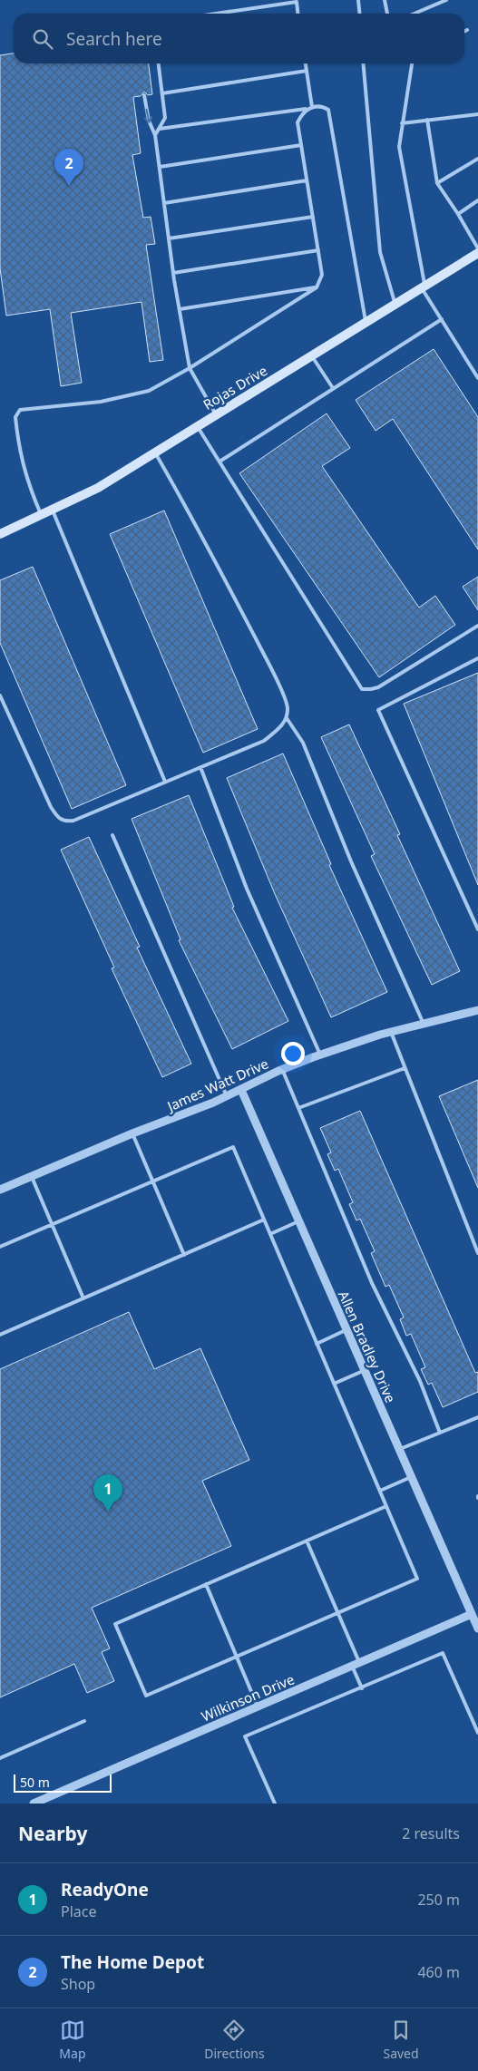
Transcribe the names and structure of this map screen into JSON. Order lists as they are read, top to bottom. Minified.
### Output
{"streets":{"main road":["Rojas Drive"],"street":["James Watt Drive","Allen Bradley Drive","Wilkinson Drive"]},"crossings":[["James Watt Drive","Allen Bradley Drive"],["Allen Bradley Drive","Wilkinson Drive"]],"scale_bar":"50 m","page":{"search":"Search here","pins":["2","1"],"scale":"50 m","heading":["Nearby","2 results"],"list":[{"mark":"1","name":"ReadyOne","note":"Place","value":"250 m"},{"mark":"2","name":"The Home Depot","note":"Shop","value":"460 m"}],"nav":["Map","Directions","Saved"]}}
